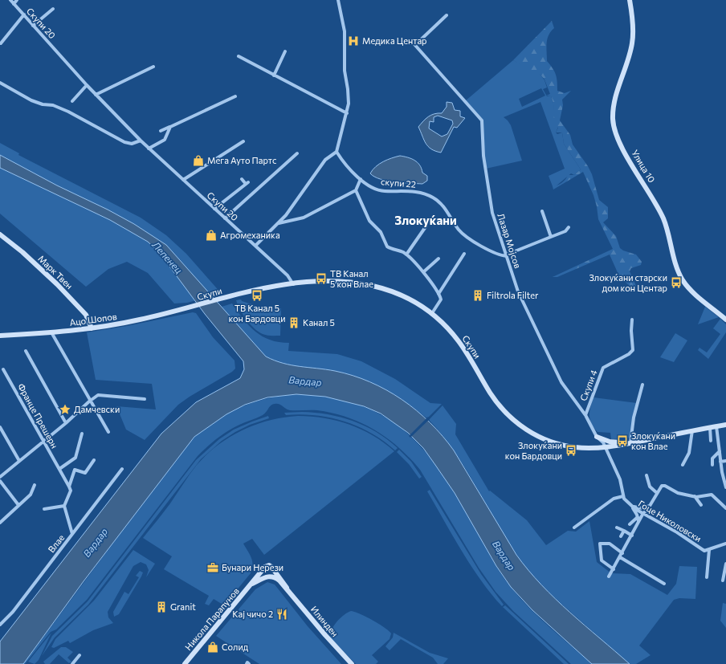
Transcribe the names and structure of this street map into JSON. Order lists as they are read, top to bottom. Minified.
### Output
{"streets":{"street":["Скупи 20","Улица 10","скупи 22","Лазар Мојсов","Марк Твен","Скупи","Ацо Шопов","Cкупи 4","Франце Прешерн","Гоце Николовски","Влае","Никола Парапунов","Илинден"]},"crossings":[["Скупи 20","Скупи"],["скупи 22","Лазар Мојсов"],["Лазар Мојсов","Скупи"],["Лазар Мојсов","Cкупи 4"],["Лазар Мојсов","Гоце Николовски"],["Марк Твен","Ацо Шопов"],["Скупи","Ацо Шопов"],["Скупи","Гоце Николовски"],["Никола Парапунов","Илинден"]],"districts":["Злокуќани"],"water":["Лепенец","Вардар"],"places":{"hospital":["Медика Центар"],"shop":["Мега Ауто Партс","Агромеханика","Солид"],"bus stop":["ТВ Канал 5 кон Влае","Злокуќани старски дом кон Центар","ТВ Канал 5 кон Бардовци","Злокуќани кон Влае","Злокуќани кон Бардовци"],"building":["Filtrola Filter","Канал 5","Granit"],"place":["Дамчевски"],"office":["Бунари Нерези"],"restaurant":["Кај чичо 2"]}}
